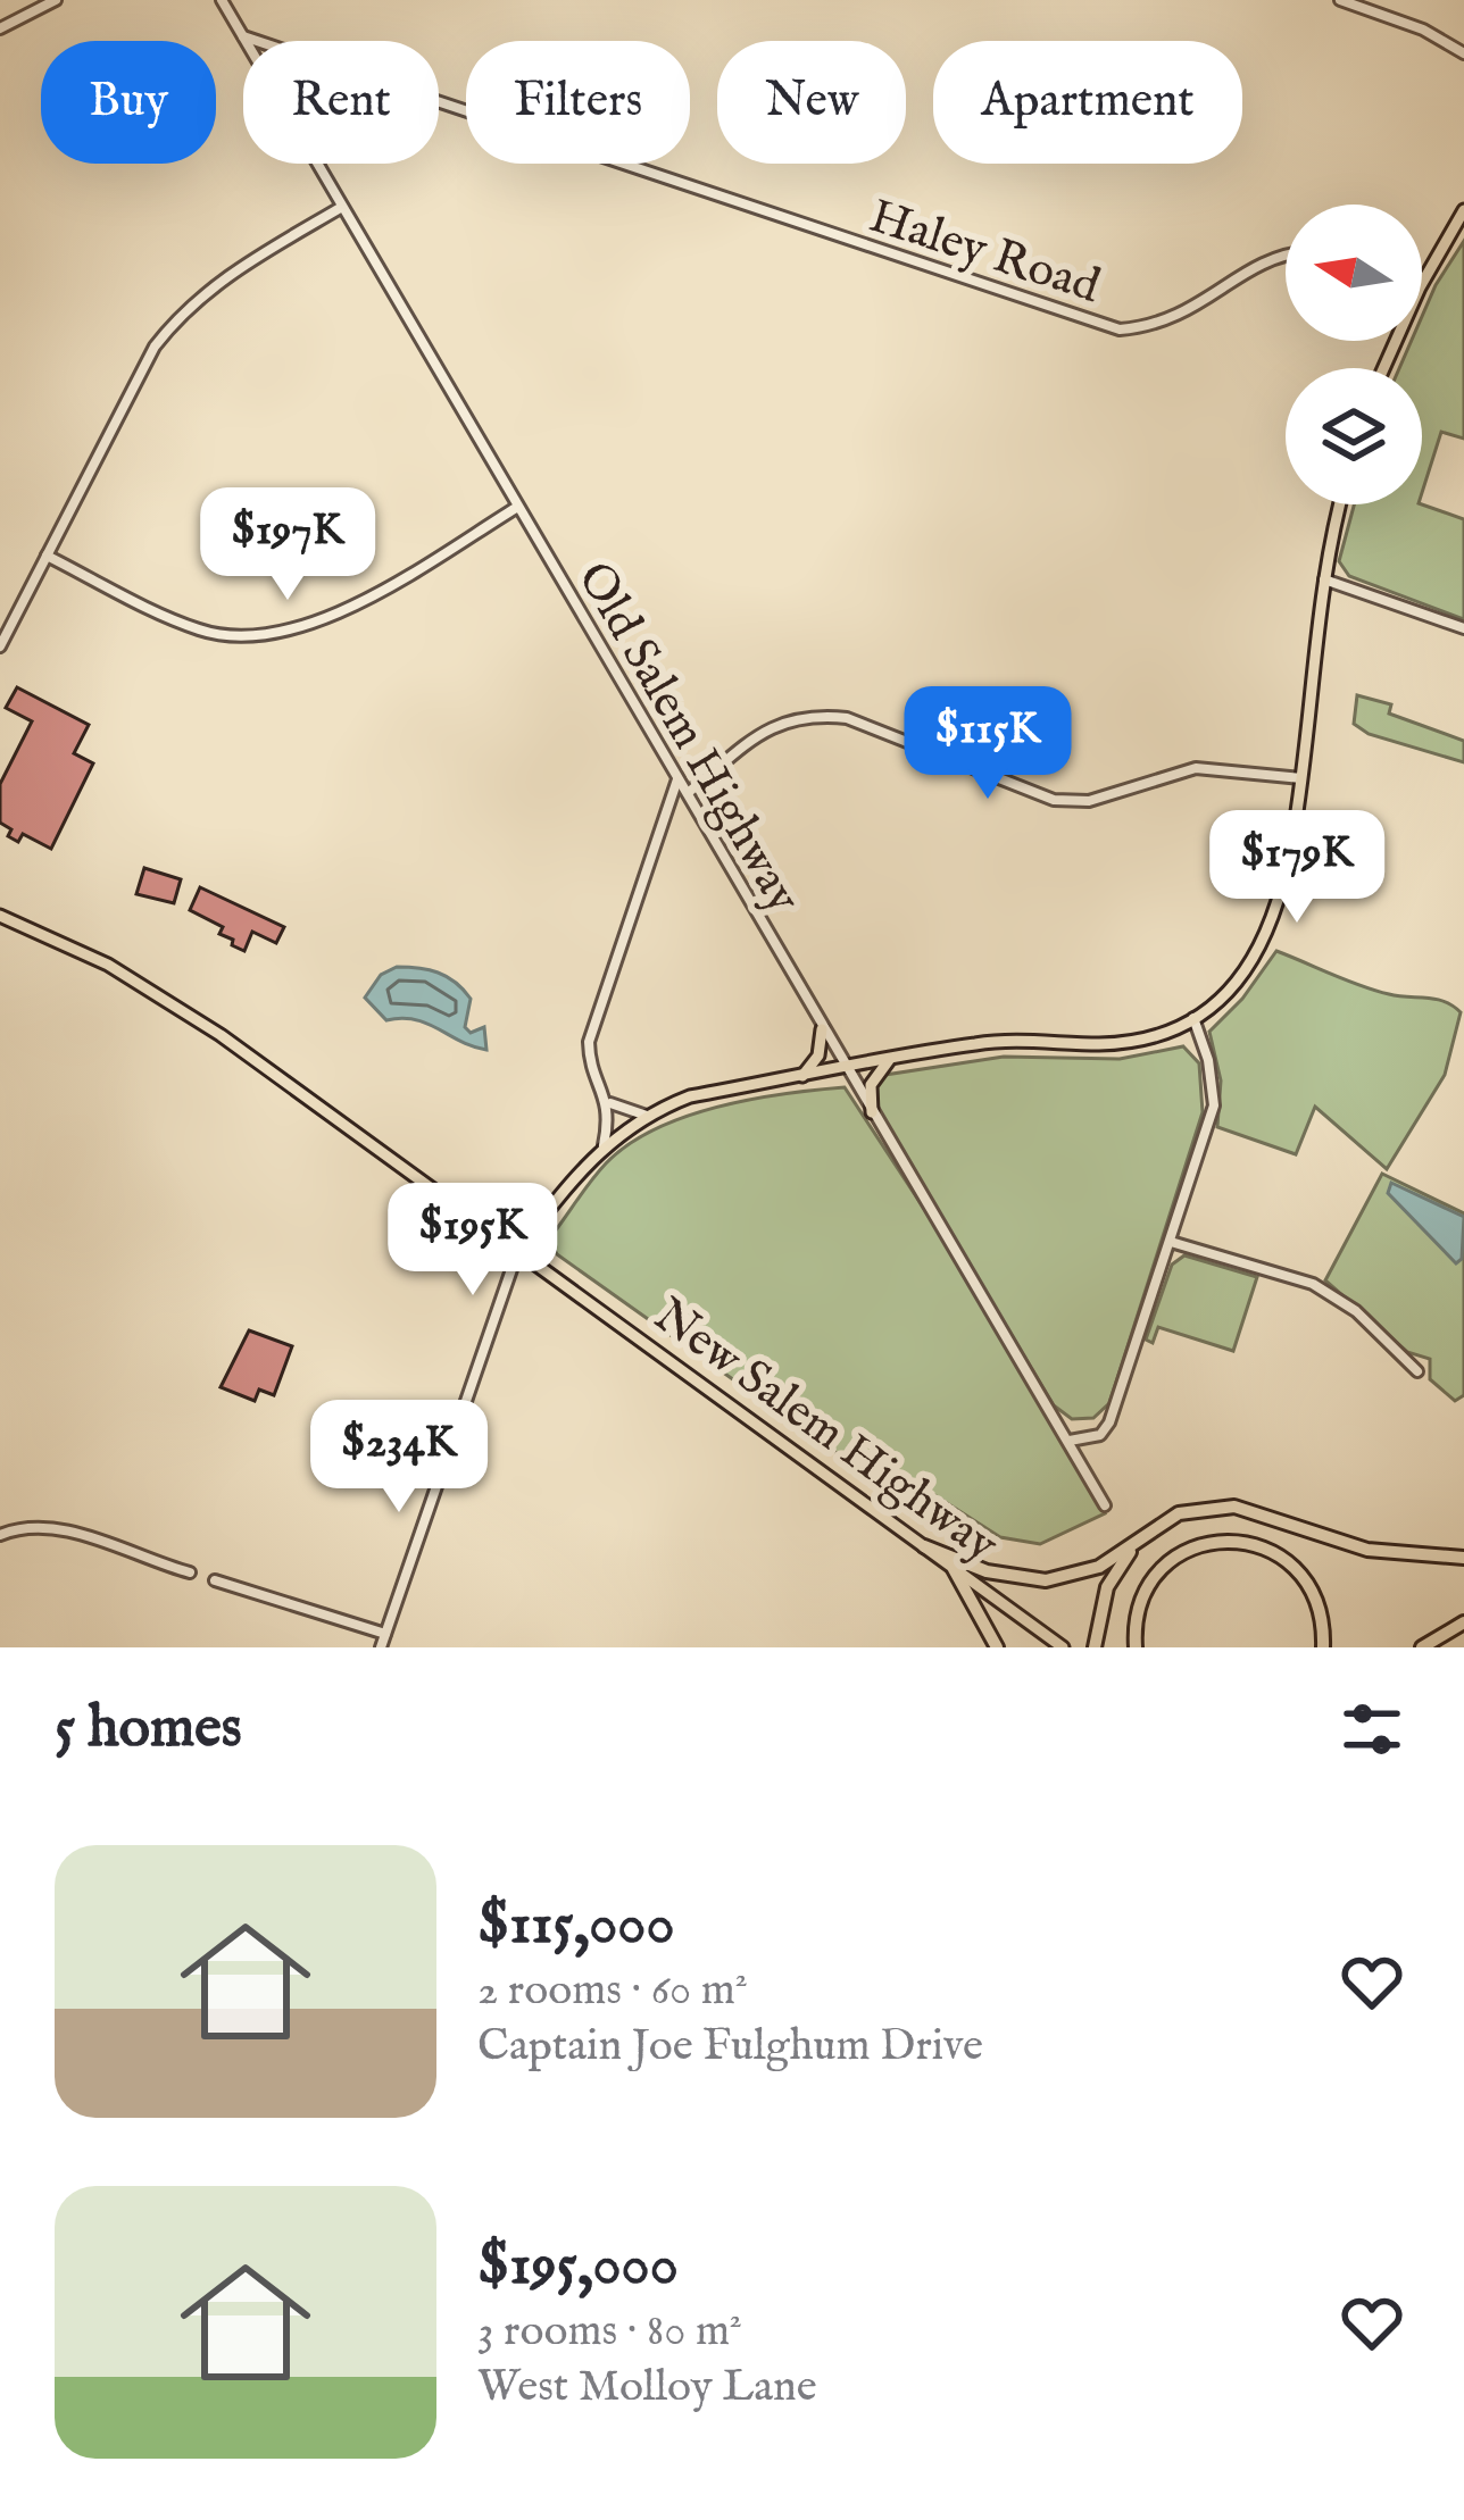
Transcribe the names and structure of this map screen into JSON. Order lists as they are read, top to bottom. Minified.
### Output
{"streets":{"main road":["New Salem Highway"],"street":["Haley Road","Old Salem Highway"]},"crossings":[["Haley Road","Old Salem Highway"]],"north":"left","page":{"chip":["Buy","Rent","Filters","New","Apartment"],"price":["$197K","$115K","$179K","$195K","$234K"],"heading":"5 homes","list":[{"name":"$115,000","note":"2 rooms · 60 m² · Captain Joe Fulghum Drive"},{"name":"$195,000","note":"3 rooms · 80 m² · West Molloy Lane"}]}}
